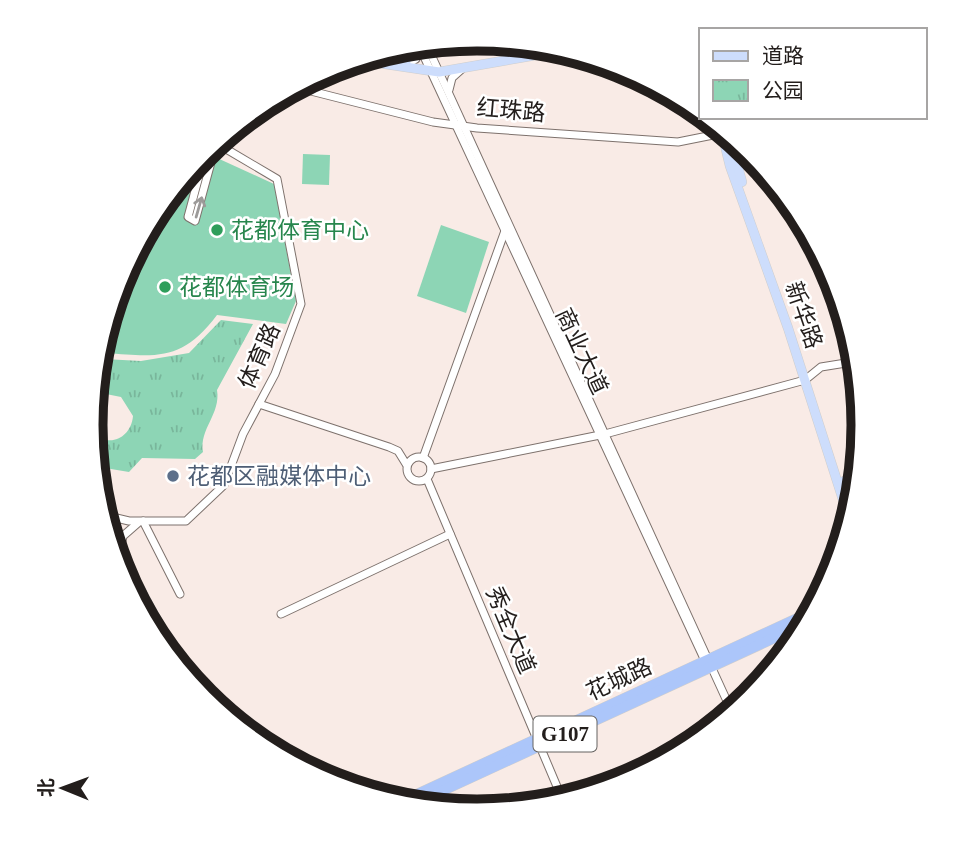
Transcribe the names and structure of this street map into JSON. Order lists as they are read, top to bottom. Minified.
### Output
{"streets":{"highway":["花城路","G107"],"main road":["新华路"],"street":["红珠路","商业大道","体育路","秀全大道"]},"crossings":[["红珠路","商业大道"],["商业大道","花城路"],["秀全大道","花城路"]],"places":["花都体育中心","花都体育场","花都区融媒体中心"],"legend":["道路","公园"],"north":"left"}
